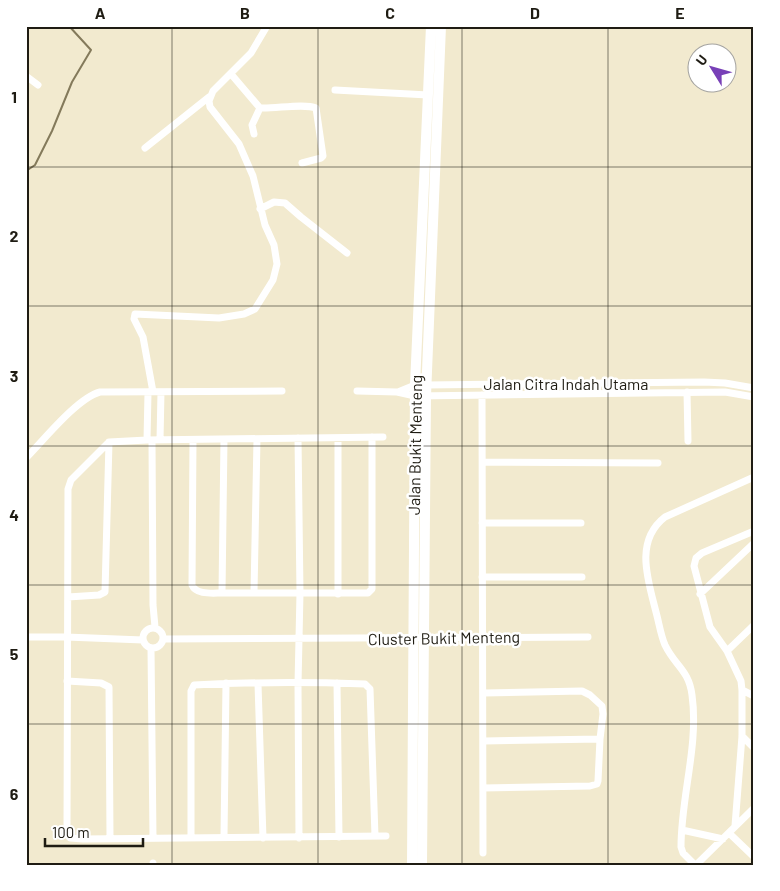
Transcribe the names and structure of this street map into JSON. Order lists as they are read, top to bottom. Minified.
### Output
{"streets":{"street":["Jalan Citra Indah Utama","Jalan Bukit Menteng","Cluster Bukit Menteng"]},"crossings":[["Jalan Citra Indah Utama","Jalan Bukit Menteng"],["Jalan Bukit Menteng","Cluster Bukit Menteng"]],"scale_bar":"100 m","north":"top left","grid":{"columns":["A","B","C","D","E"],"rows":["1","2","3","4","5","6"]}}
